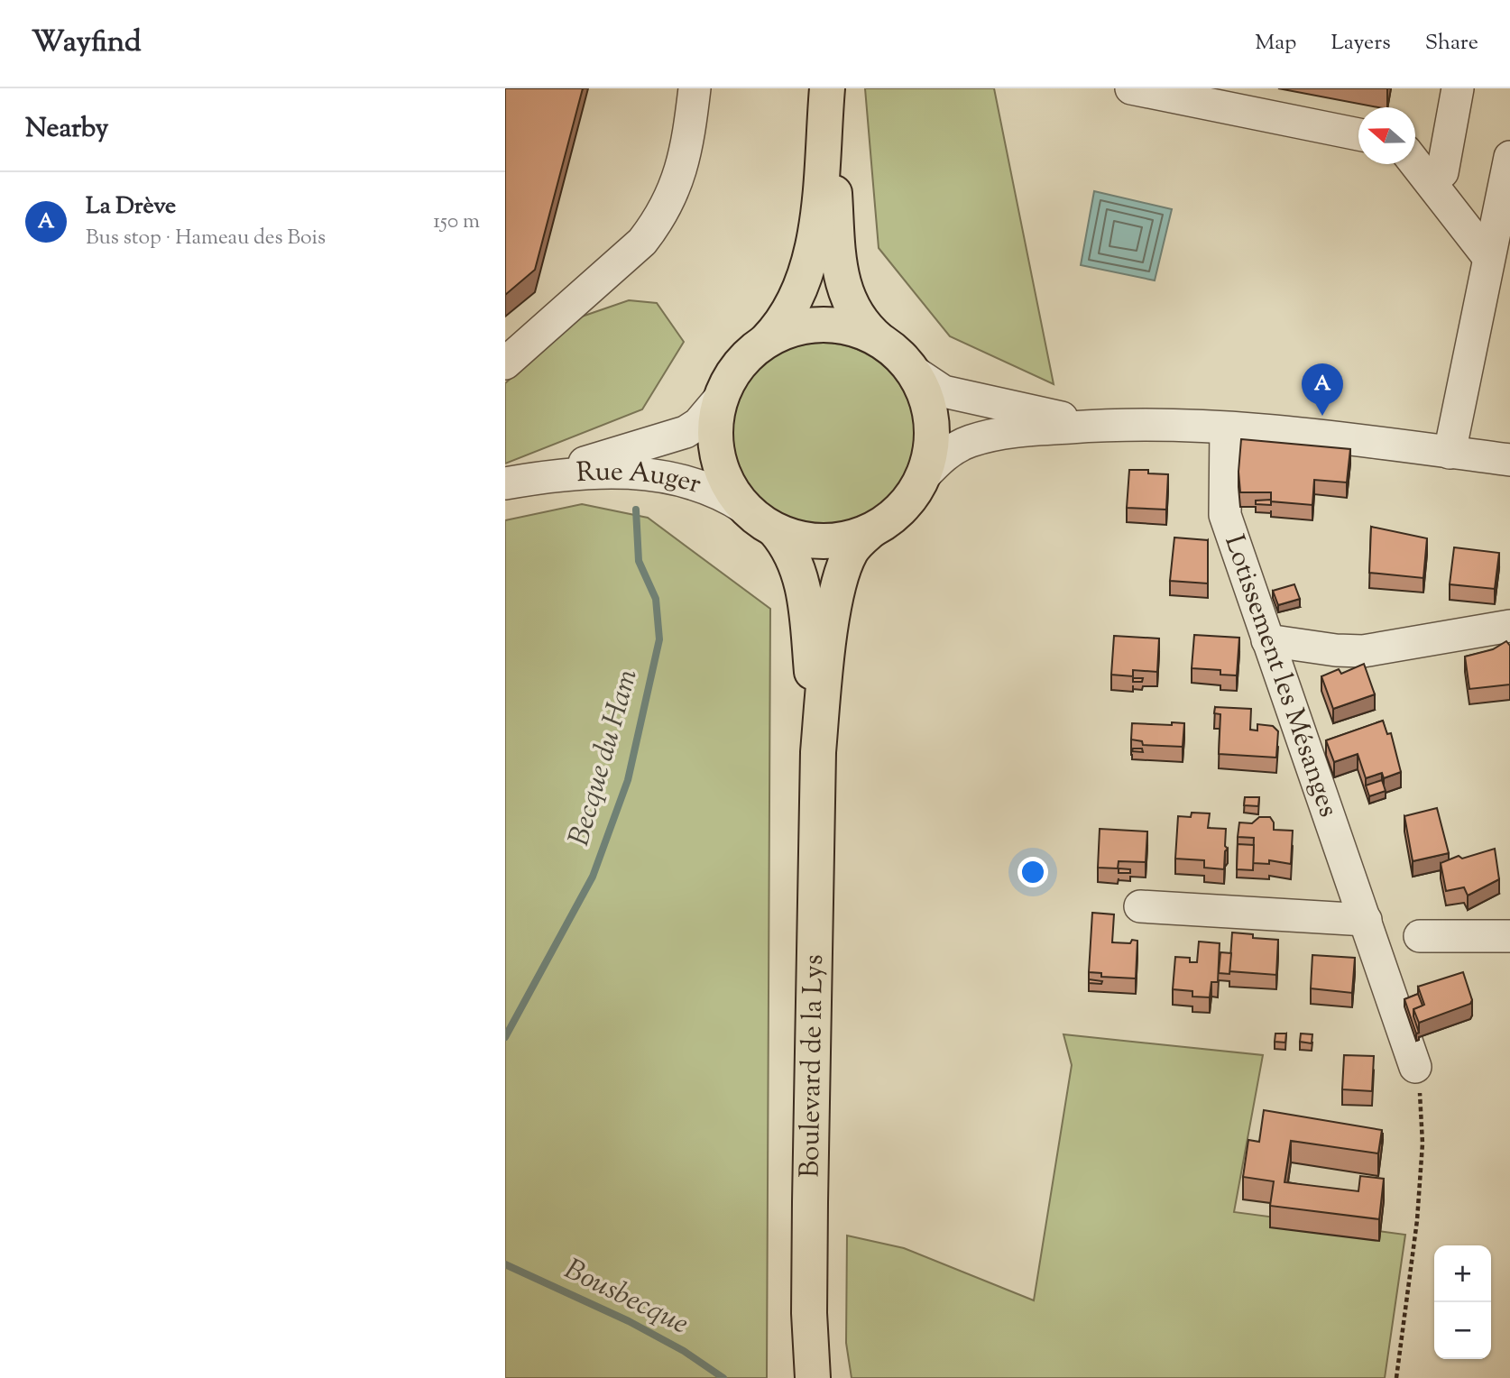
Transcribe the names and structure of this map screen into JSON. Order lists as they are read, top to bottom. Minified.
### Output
{"streets":{"main road":["Boulevard de la Lys"],"street":["Rue Auger","Lotissement les Mésanges"]},"crossings":[["Rue Auger","Boulevard de la Lys"]],"water":["Becque du Ham","Bousbecque"],"north":"left","page":{"header":"Wayfind","nav":["Map","Layers","Share"],"heading":"Nearby","list":[{"mark":"A","name":"La Drève","note":"Bus stop · Hameau des Bois","value":"150 m"}],"pins":"A","map_buttons":["+","−"]}}
